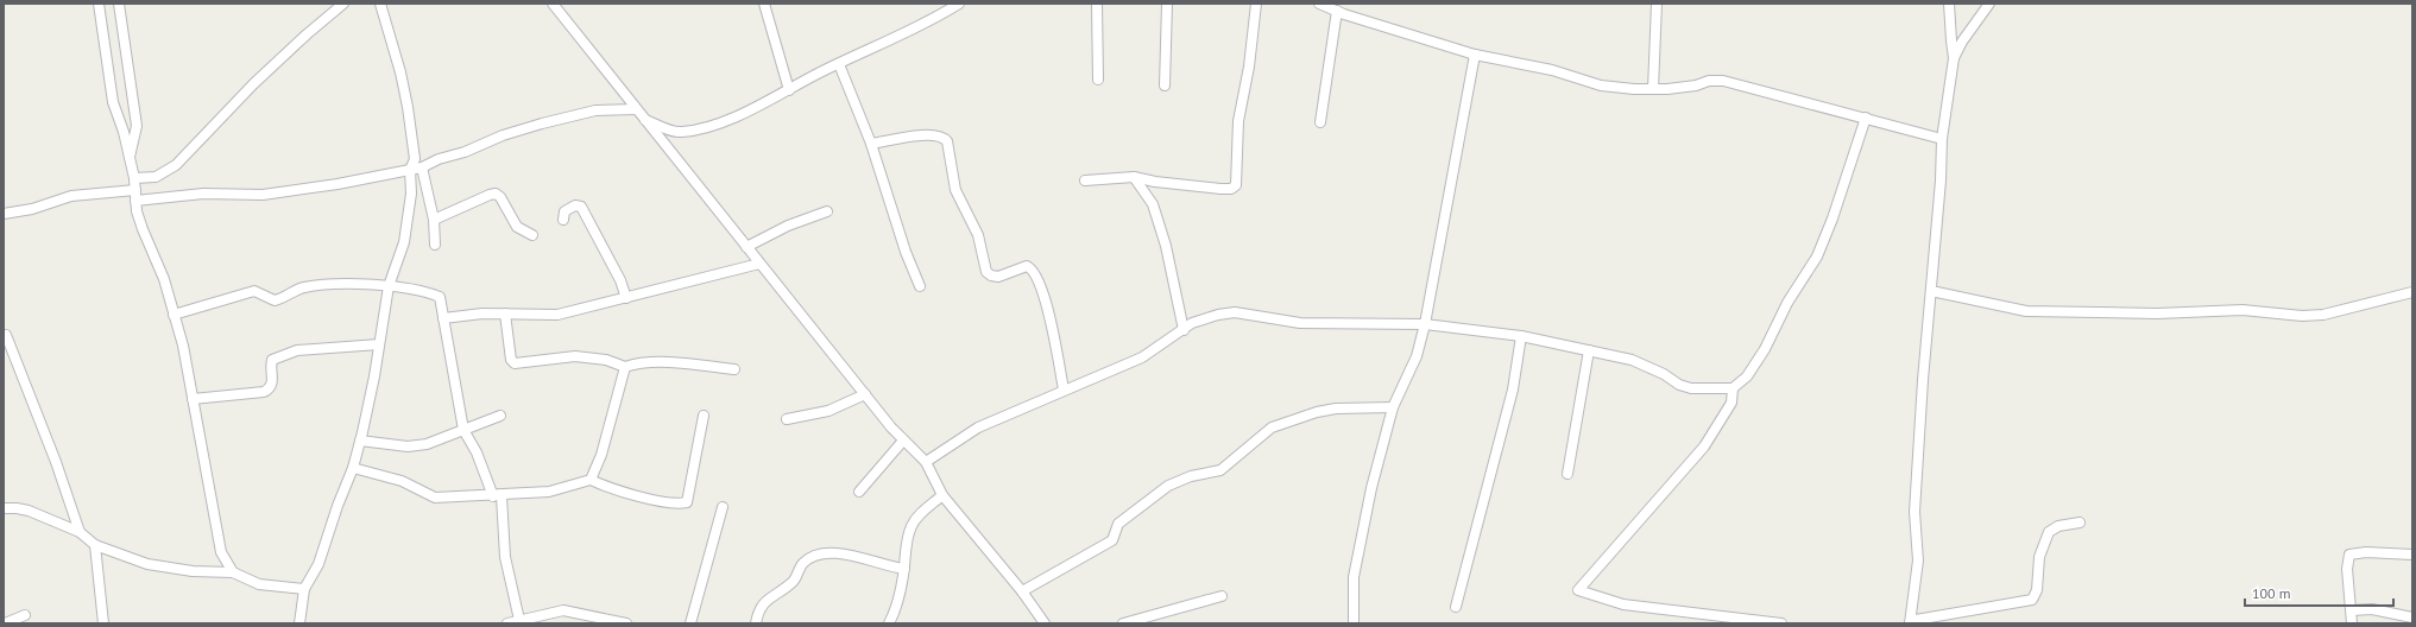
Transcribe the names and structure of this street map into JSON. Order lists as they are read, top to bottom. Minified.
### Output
{"scale_bar":"100 m"}
